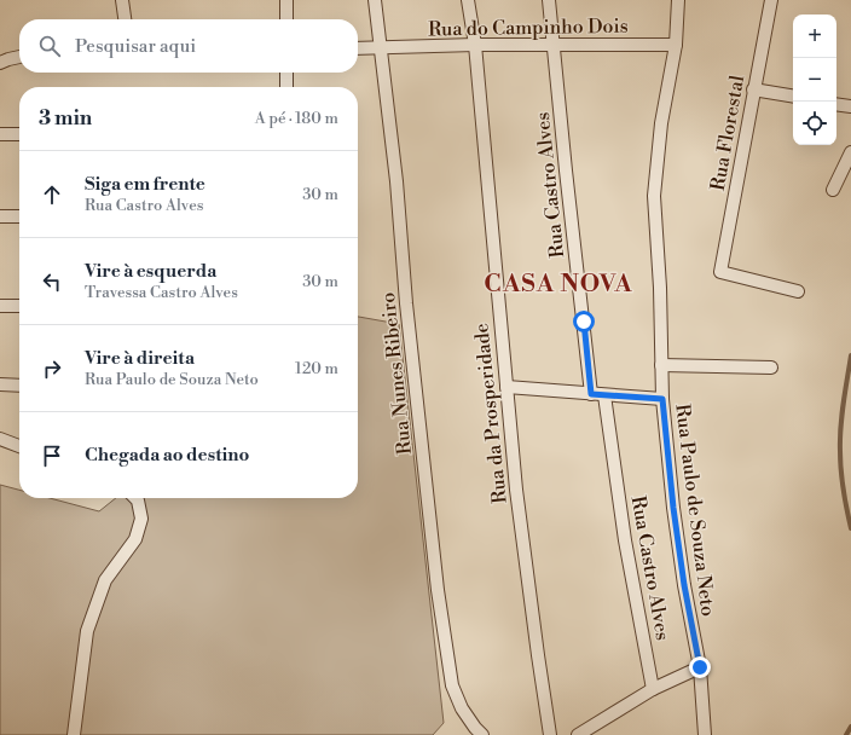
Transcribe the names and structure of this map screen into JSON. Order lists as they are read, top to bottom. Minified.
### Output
{"streets":{"street":["Rua do Campinho Dois","Rua Florestal","Rua Castro Alves","Rua Nunes Ribeiro","Rua da Prosperidade","Rua Paulo de Souza Neto"]},"crossings":[["Rua do Campinho Dois","Rua Castro Alves"],["Rua do Campinho Dois","Rua Nunes Ribeiro"],["Rua do Campinho Dois","Rua da Prosperidade"],["Rua do Campinho Dois","Rua Paulo de Souza Neto"]],"districts":["CASA NOVA"],"page":{"map_buttons":["+","−"],"search":"Pesquisar aqui","heading":["3 min","A pé · 180 m"],"list":[["Siga em frente","Rua Castro Alves","30 m"],["Vire à esquerda","Travessa Castro Alves","30 m"],["Vire à direita","Rua Paulo de Souza Neto","120 m"],"Chegada ao destino"]}}
